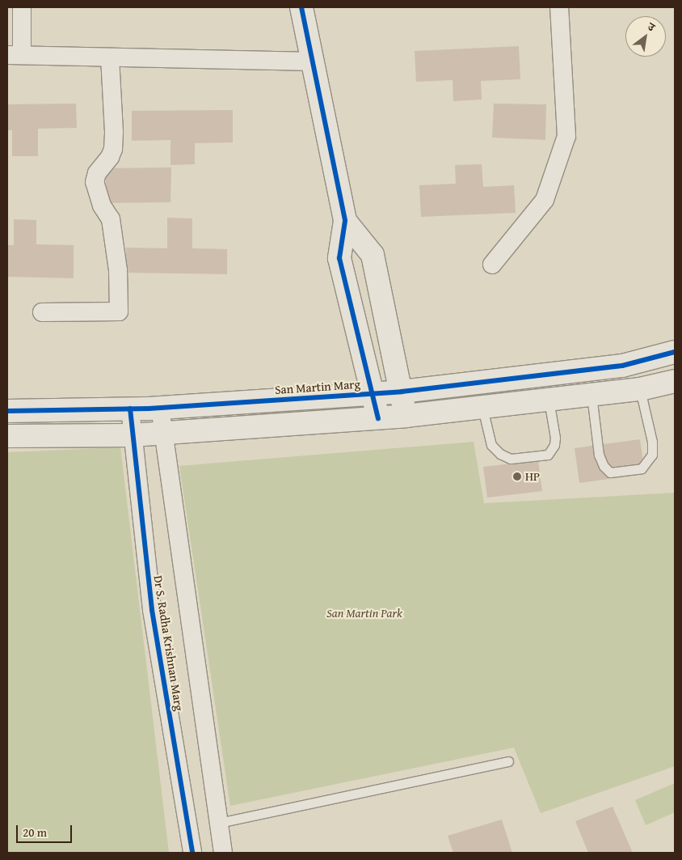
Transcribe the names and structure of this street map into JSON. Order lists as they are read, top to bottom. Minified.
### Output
{"streets":{"street":["San Martin Marg","Dr S. Radha Krishnan Marg"]},"crossings":[["San Martin Marg","Dr S. Radha Krishnan Marg"]],"parks":["San Martin Park"],"places":["HP"],"scale_bar":"20 m","north":"top right"}
